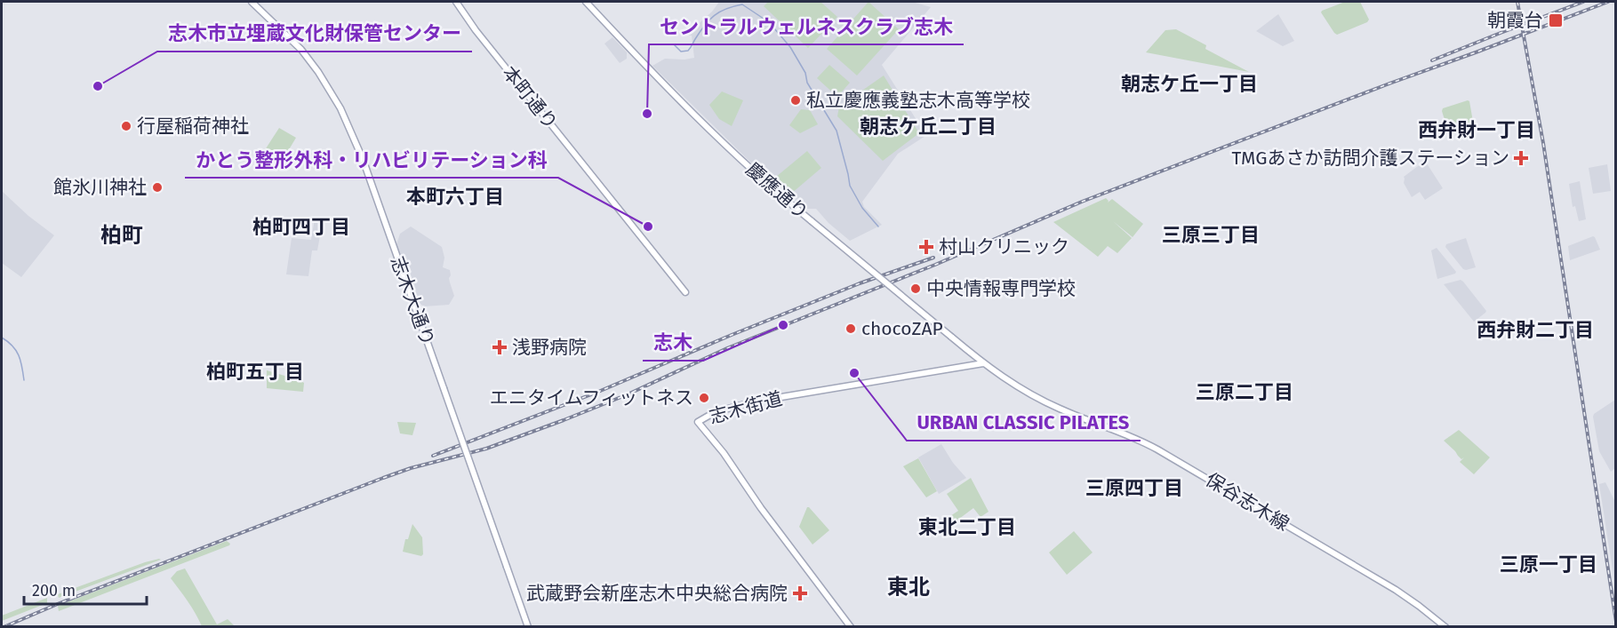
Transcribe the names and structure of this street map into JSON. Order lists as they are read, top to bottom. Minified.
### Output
{"streets":{"main road":["本町通り","慶應通り","志木大通り","志木街道","保谷志木線"]},"crossings":[["慶應通り","志木街道"],["慶應通り","保谷志木線"],["志木街道","保谷志木線"]],"districts":["朝志ケ丘一丁目","朝志ケ丘二丁目","西弁財一丁目","本町六丁目","柏町四丁目","三原三丁目","柏町","西弁財二丁目","柏町五丁目","三原二丁目","三原四丁目","東北二丁目","三原一丁目","東北"],"places":{"transit":["朝霞台"],"other":["志木市立埋蔵文化財保管センター","私立慶應義塾志木高等学校","セントラルウェルネスクラブ志木","行屋稲荷神社","館氷川神社","かとう整形外科・リハビリテーション科","中央情報専門学校","志木","chocoZAP","URBAN CLASSIC PILATES","エニタイムフィットネス"],"health":["TMGあさか訪問介護ステーション","村山クリニック","浅野病院","武蔵野会新座志木中央総合病院"]},"scale_bar":"200 m"}
